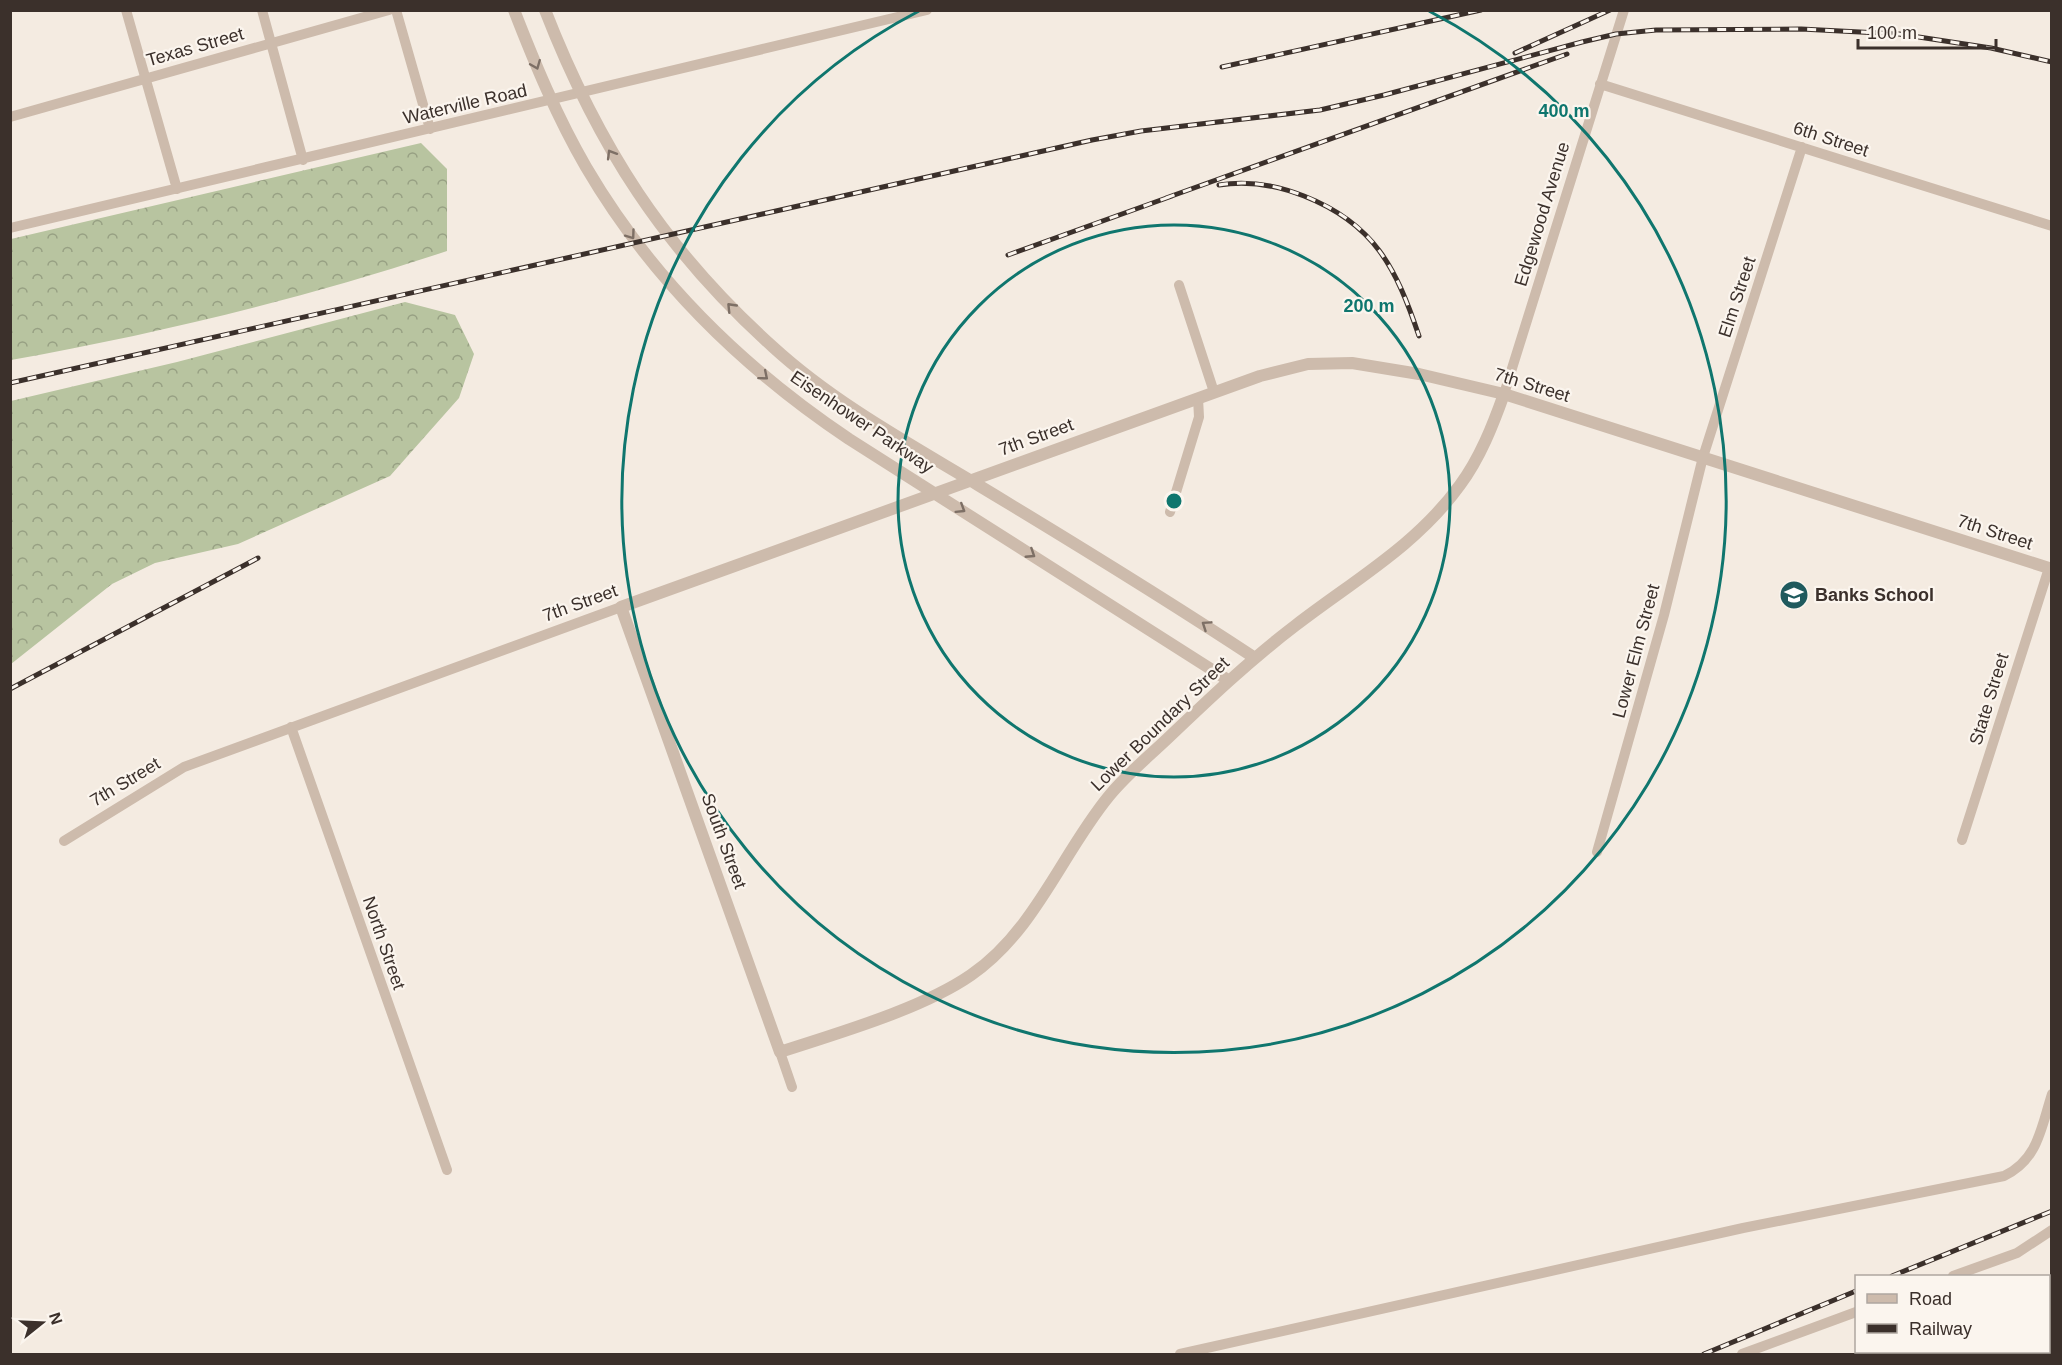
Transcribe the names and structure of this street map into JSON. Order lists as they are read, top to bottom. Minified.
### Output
{"streets":{"street":["Texas Street","Waterville Road","6th Street","Edgewood Avenue","Elm Street","7th Street","Eisenhower Parkway","Lower Elm Street","State Street","Lower Boundary Street","South Street","North Street"]},"crossings":[["6th Street","Edgewood Avenue"],["6th Street","Elm Street"],["Edgewood Avenue","7th Street"],["Edgewood Avenue","Lower Boundary Street"],["Elm Street","7th Street"],["Elm Street","Lower Elm Street"],["7th Street","Lower Elm Street"],["7th Street","State Street"],["7th Street","Lower Boundary Street"],["7th Street","South Street"],["7th Street","North Street"],["Eisenhower Parkway","Lower Boundary Street"],["Lower Boundary Street","South Street"]],"places":{"school or university":["Banks School"]},"legend":["Road","Railway"],"scale_bar":"100 m","north":"right","rings":["400 m","200 m"]}
